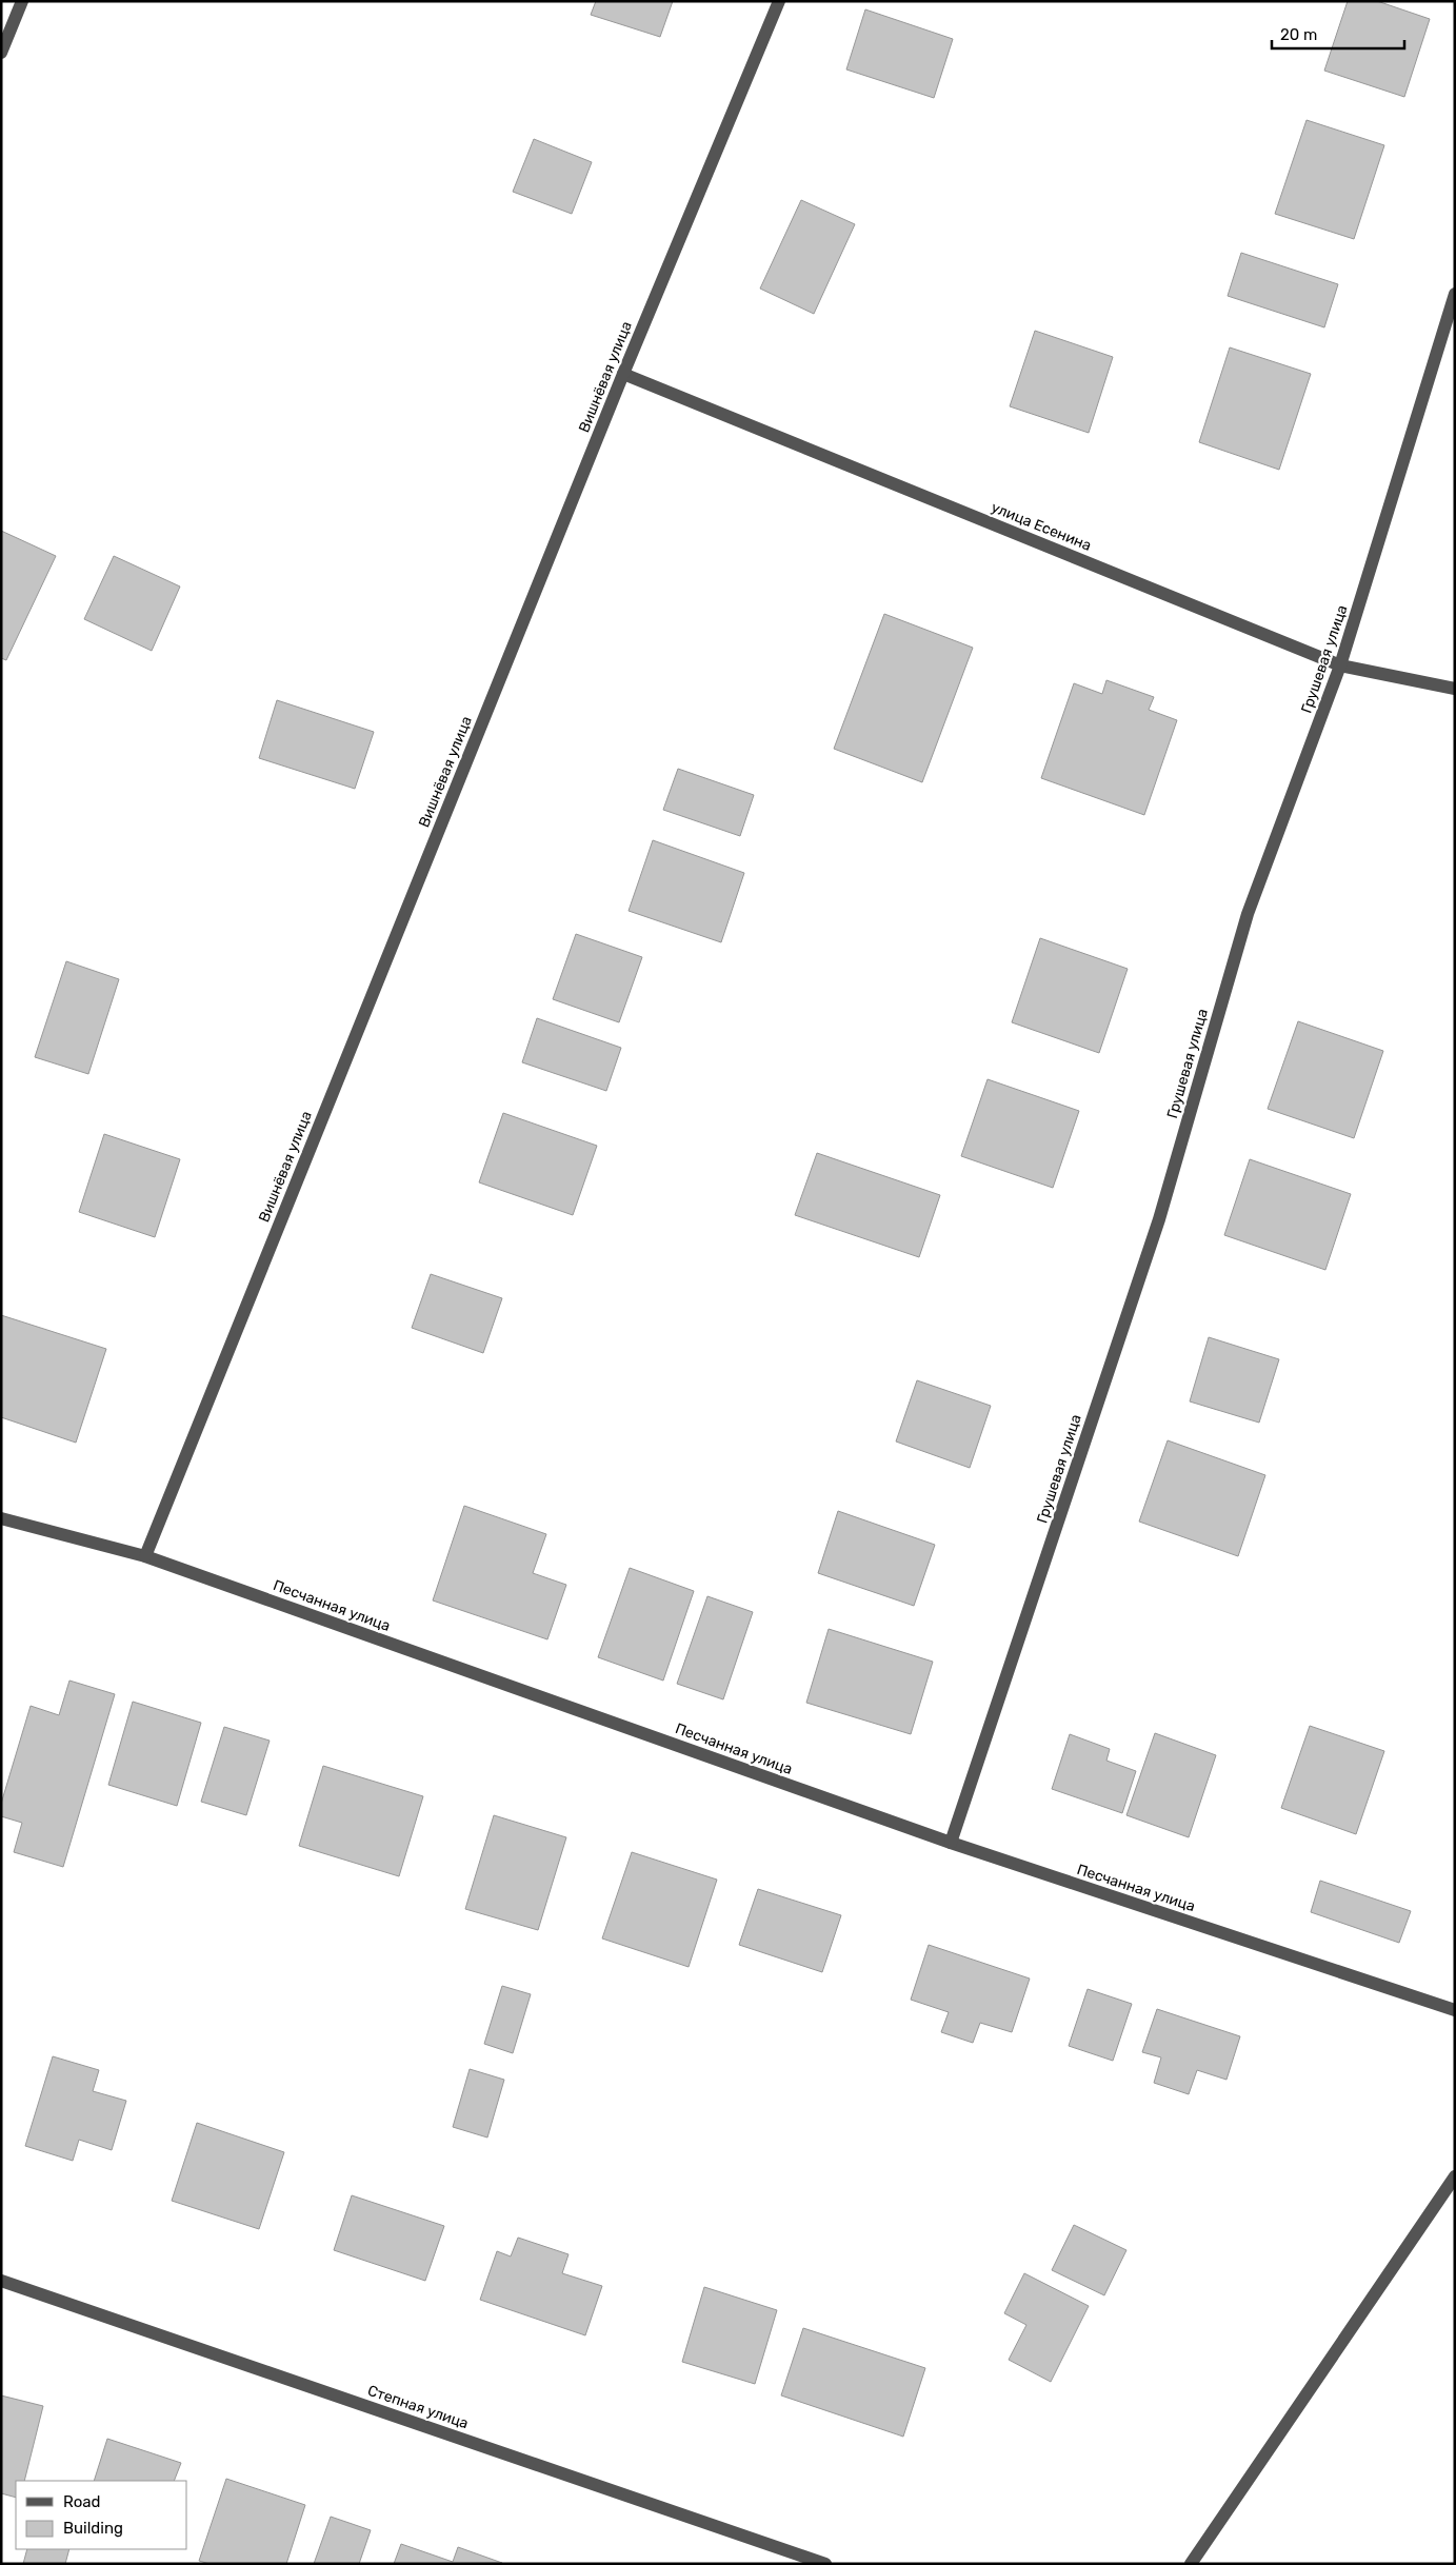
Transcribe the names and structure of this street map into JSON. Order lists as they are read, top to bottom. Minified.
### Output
{"streets":{"street":["Вишнёвая улица","улица Есенина","Грушевая улица","Песчанная улица","Степная улица"]},"crossings":[["Вишнёвая улица","улица Есенина"],["Вишнёвая улица","Песчанная улица"],["улица Есенина","Грушевая улица"],["Грушевая улица","Песчанная улица"]],"legend":["Road","Building"],"scale_bar":"20 m"}
